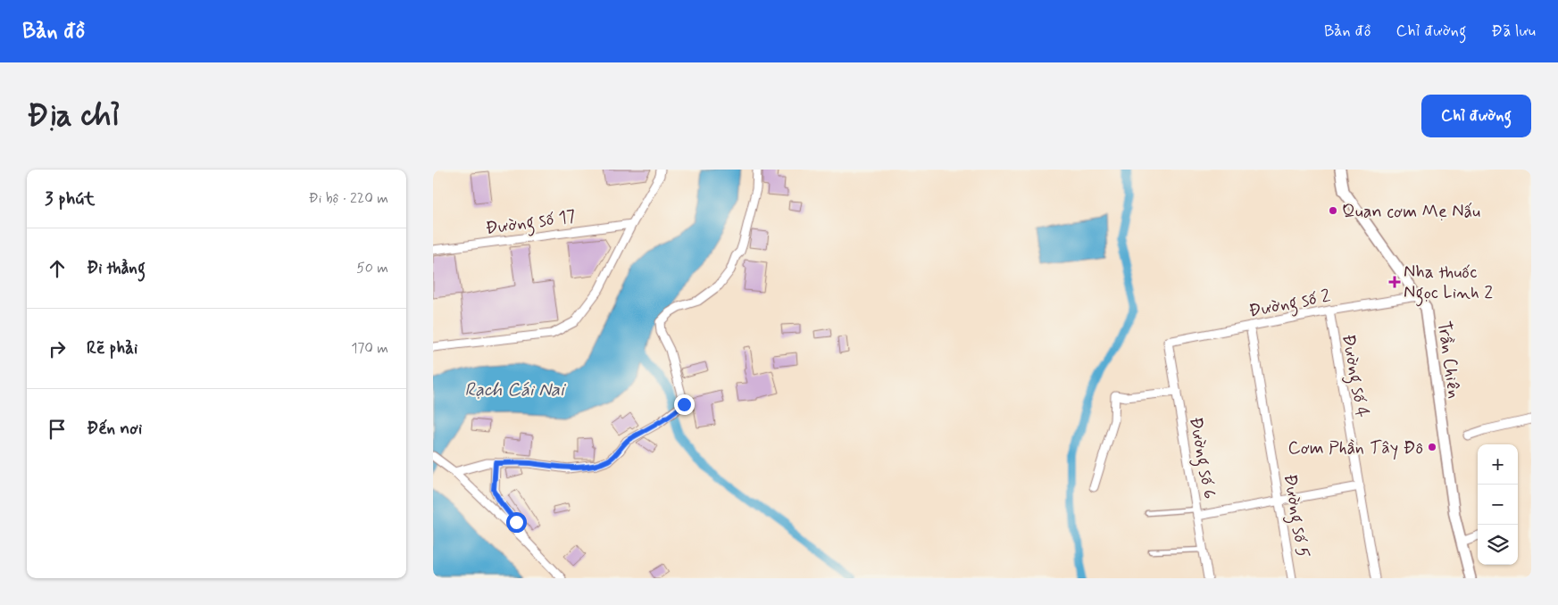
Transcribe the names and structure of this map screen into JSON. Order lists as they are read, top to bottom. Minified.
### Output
{"streets":{"street":["Đường số 17","Đường số 2","Trần Chiên","Đường số 4","Đường số 6","Đường số 5"]},"crossings":[["Đường số 2","Trần Chiên"],["Đường số 2","Đường số 4"],["Đường số 2","Đường số 6"],["Đường số 2","Đường số 5"]],"water":["Rạch Cái Nai"],"places":{"other":["Quan cơm Mẹ Nấu","Cơm Phần Tây Đô"],"health":["Nha thuốc Ngọc Linh 2"]},"page":{"header":"Bản đồ","nav":["Bản đồ","Chỉ đường","Đã lưu"],"buttons":"Chỉ đường","title":"Địa chỉ","heading":["3 phút","Đi bộ · 220 m"],"list":[["Đi thẳng","50 m"],["Rẽ phải","170 m"],"Đến nơi"],"map_buttons":["+","−"]}}
